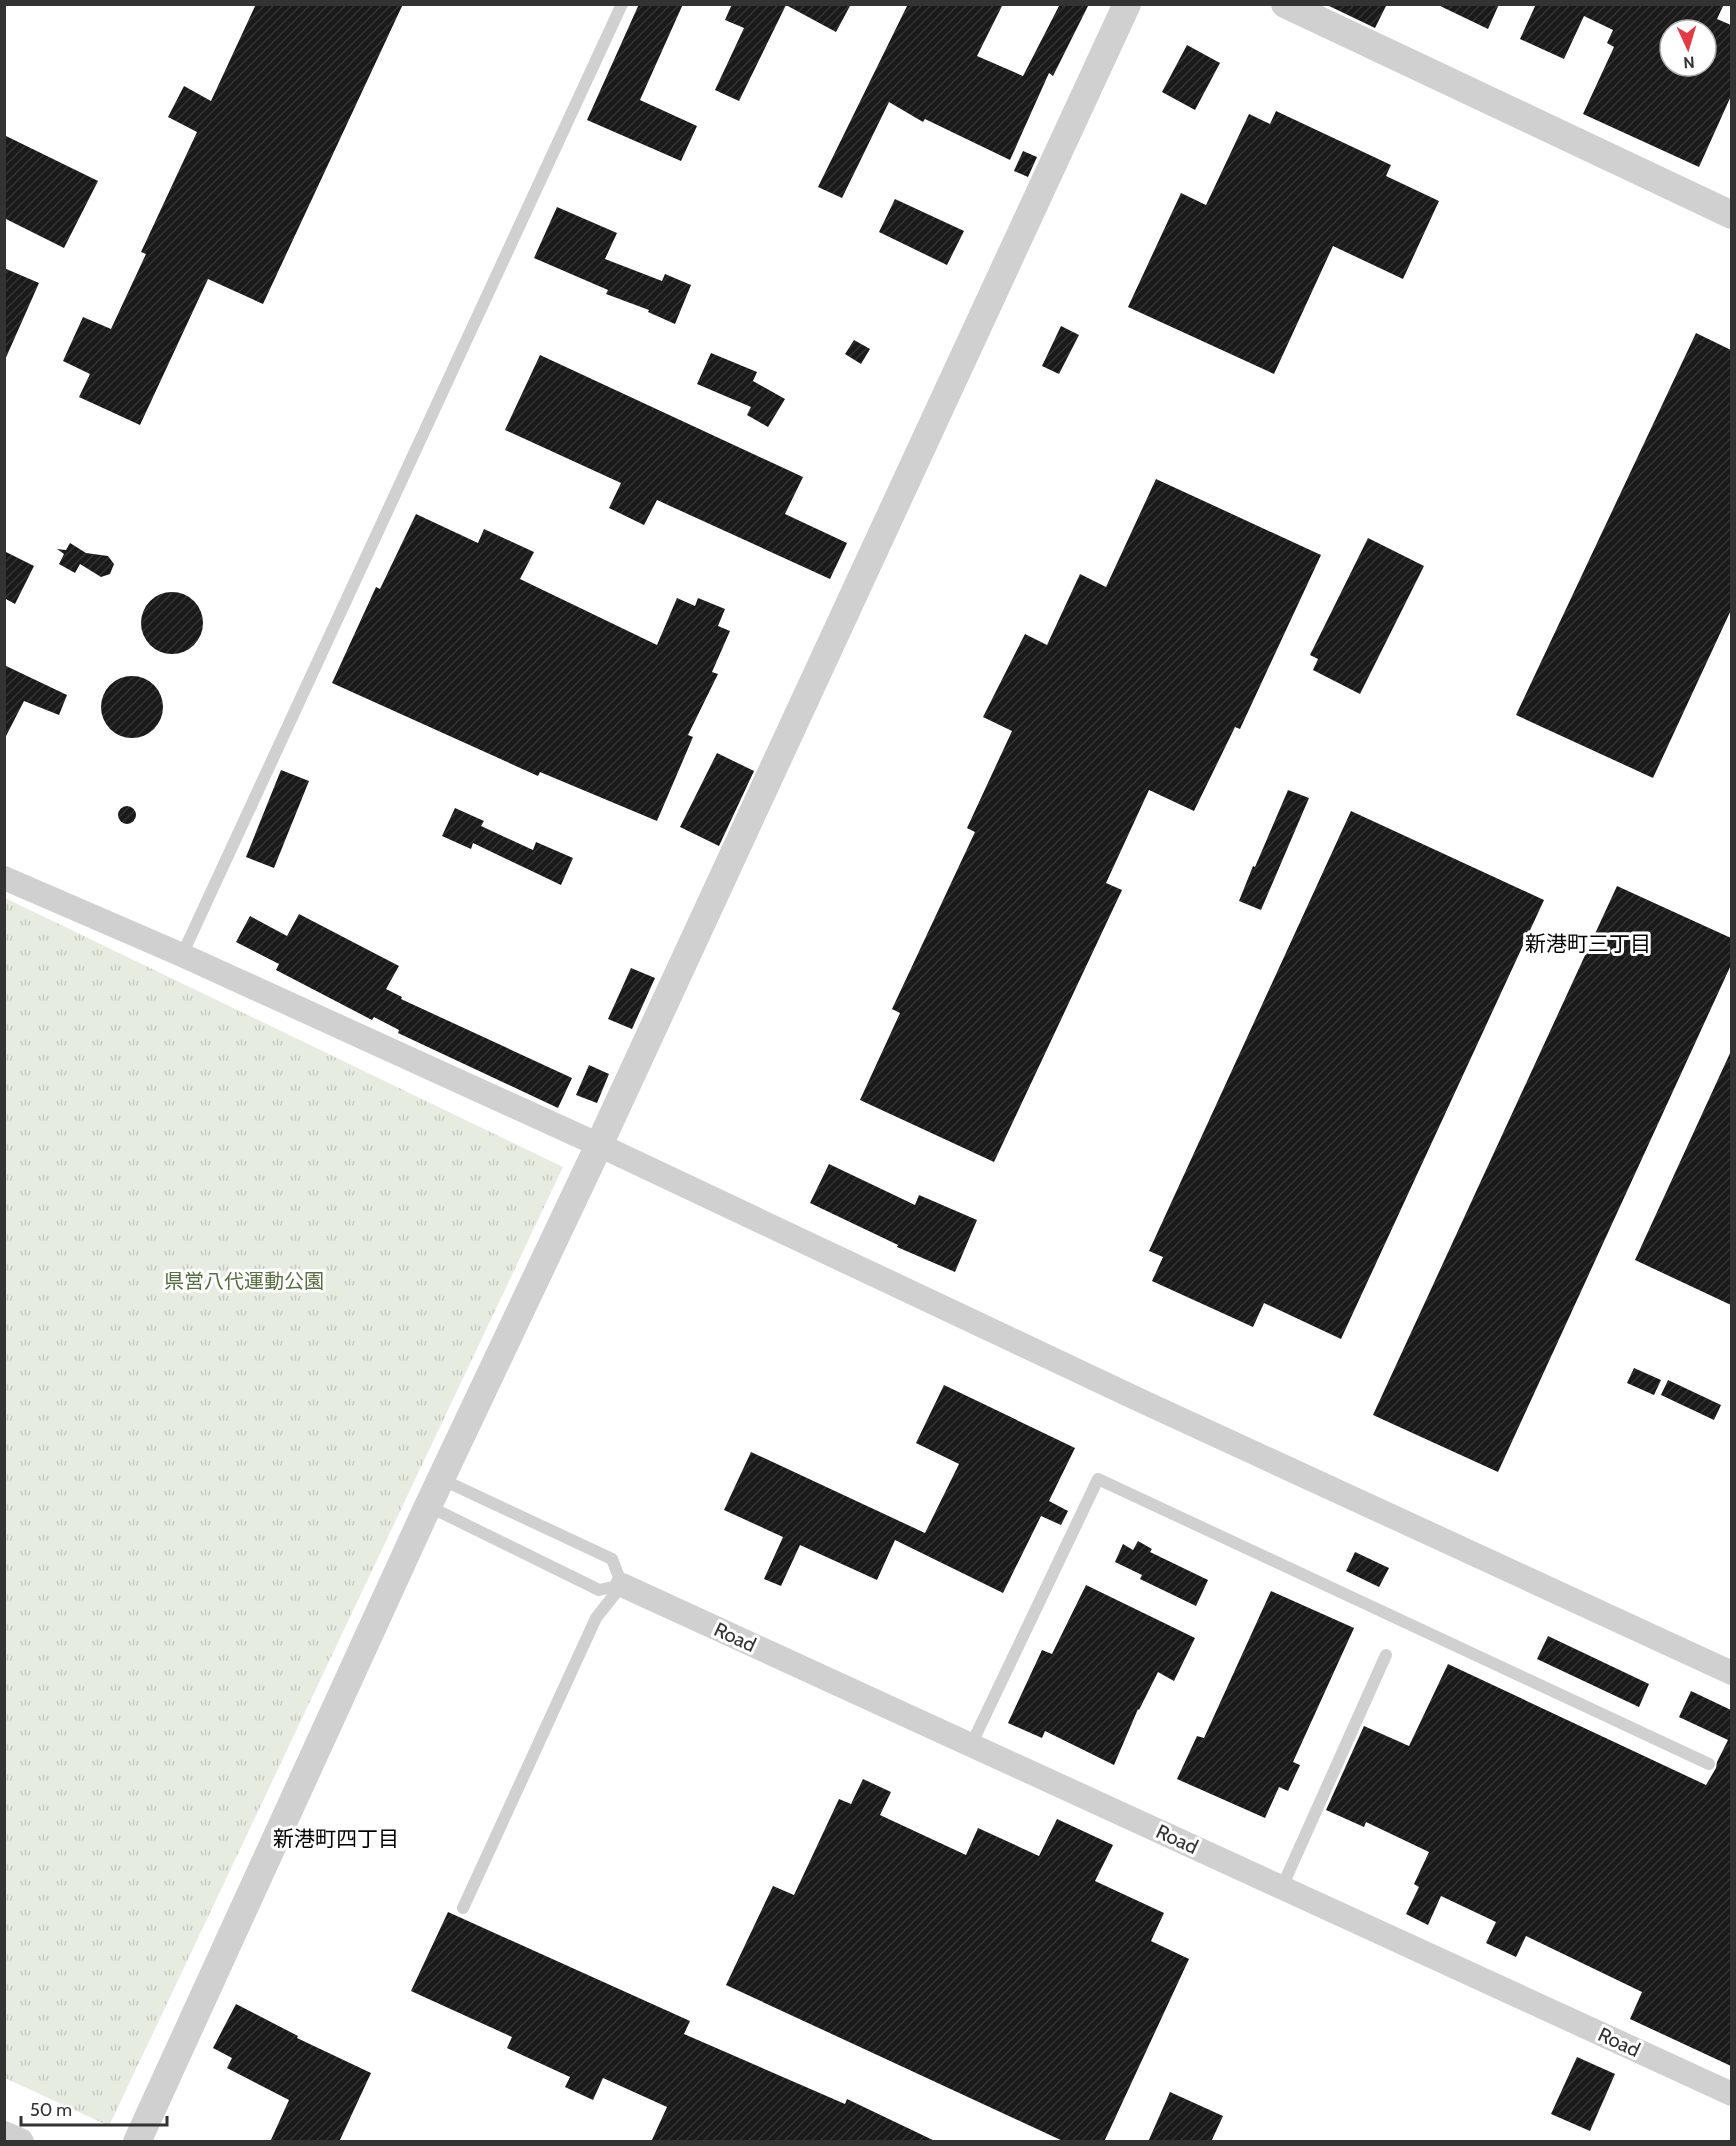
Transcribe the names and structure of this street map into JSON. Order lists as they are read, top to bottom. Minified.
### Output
{"streets":{"street":["Road"]},"districts":["新港町三丁目","新港町四丁目"],"parks":["県営八代運動公園"],"scale_bar":"50 m","north":"bottom"}
